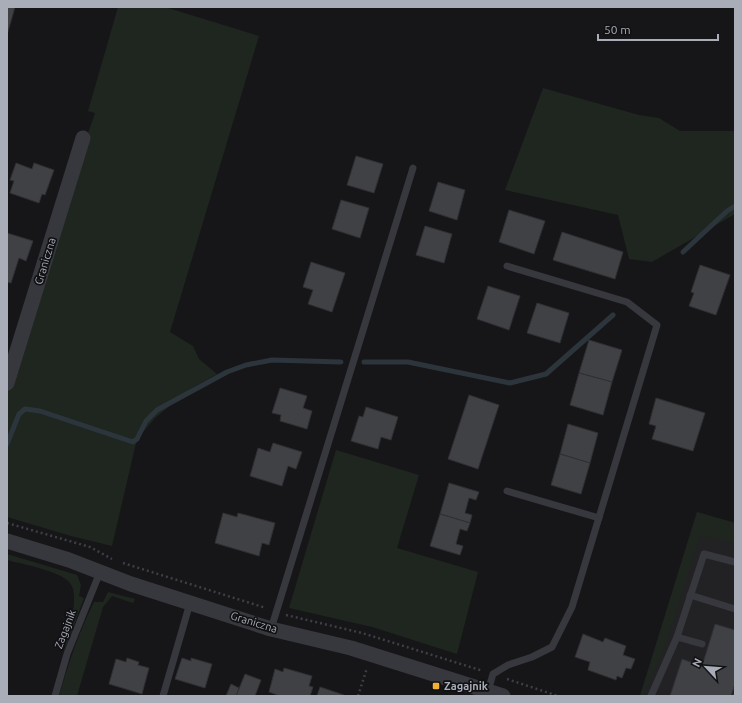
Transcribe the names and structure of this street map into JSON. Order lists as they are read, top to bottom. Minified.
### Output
{"streets":{"street":["Graniczna"],"lane":["Zagajnik"]},"crossings":[["Graniczna","Zagajnik"]],"places":{"transit":["Zagajnik"]},"scale_bar":"50 m","north":"top left"}
